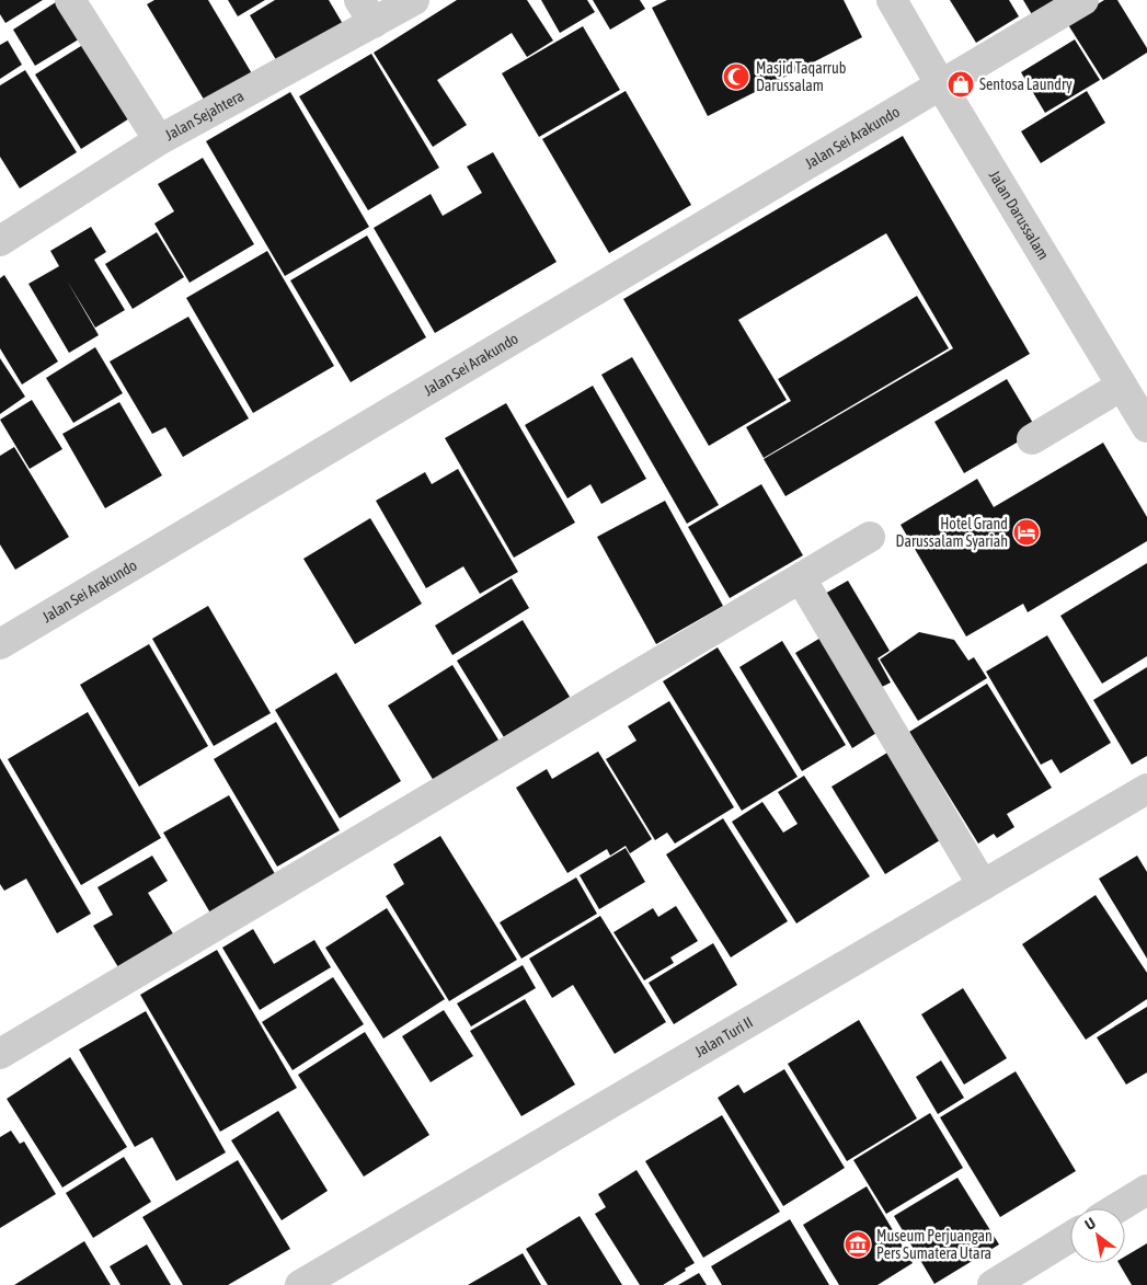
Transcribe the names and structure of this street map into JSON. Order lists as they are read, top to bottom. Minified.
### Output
{"streets":{"street":["Jalan Sejahtera","Jalan Sei Arakundo","Jalan Darussalam","Jalan Turi II"]},"crossings":[["Jalan Sei Arakundo","Jalan Darussalam"]],"places":{"mosque":["Masjid Taqarrub Darussalam"],"shop":["Sentosa Laundry"],"hotel":["Hotel Grand Darussalam Syariah"],"museum":["Museum Perjuangan Pers Sumatera Utara"]},"north":"top left"}
